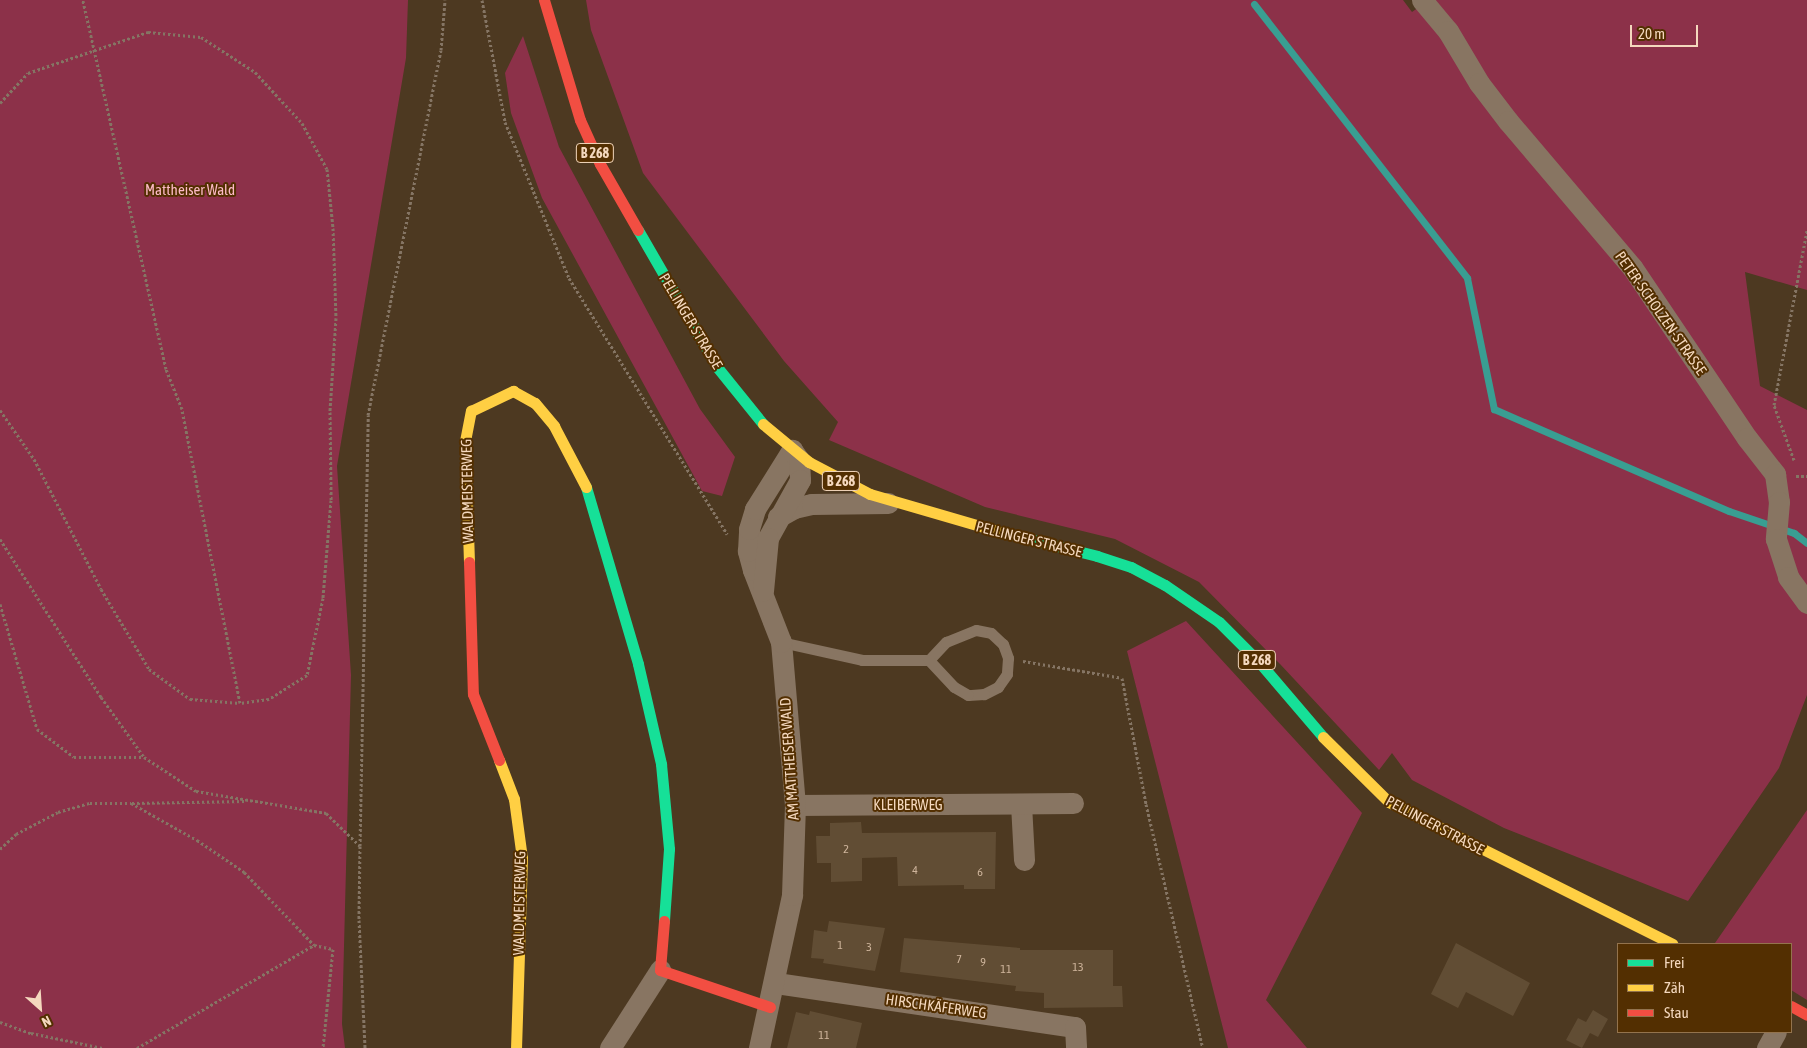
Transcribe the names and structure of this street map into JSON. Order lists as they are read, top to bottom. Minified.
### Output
{"streets":{"main road":["B 268","PELLINGER STRASSE","WALDMEISTERWEG"],"street":["PETER-SCHOLZEN-STRASSE","AM MATTHEISER WALD","KLEIBERWEG","HIRSCHKÄFERWEG"]},"crossings":[["PELLINGER STRASSE","AM MATTHEISER WALD"],["AM MATTHEISER WALD","KLEIBERWEG"],["AM MATTHEISER WALD","HIRSCHKÄFERWEG"]],"parks":["Mattheiser Wald"],"house_numbers":["2","4","6","1","3","7","9","13","11","11"],"legend":["Frei","Zäh","Stau"],"scale_bar":"20 m","north":"bottom right"}
